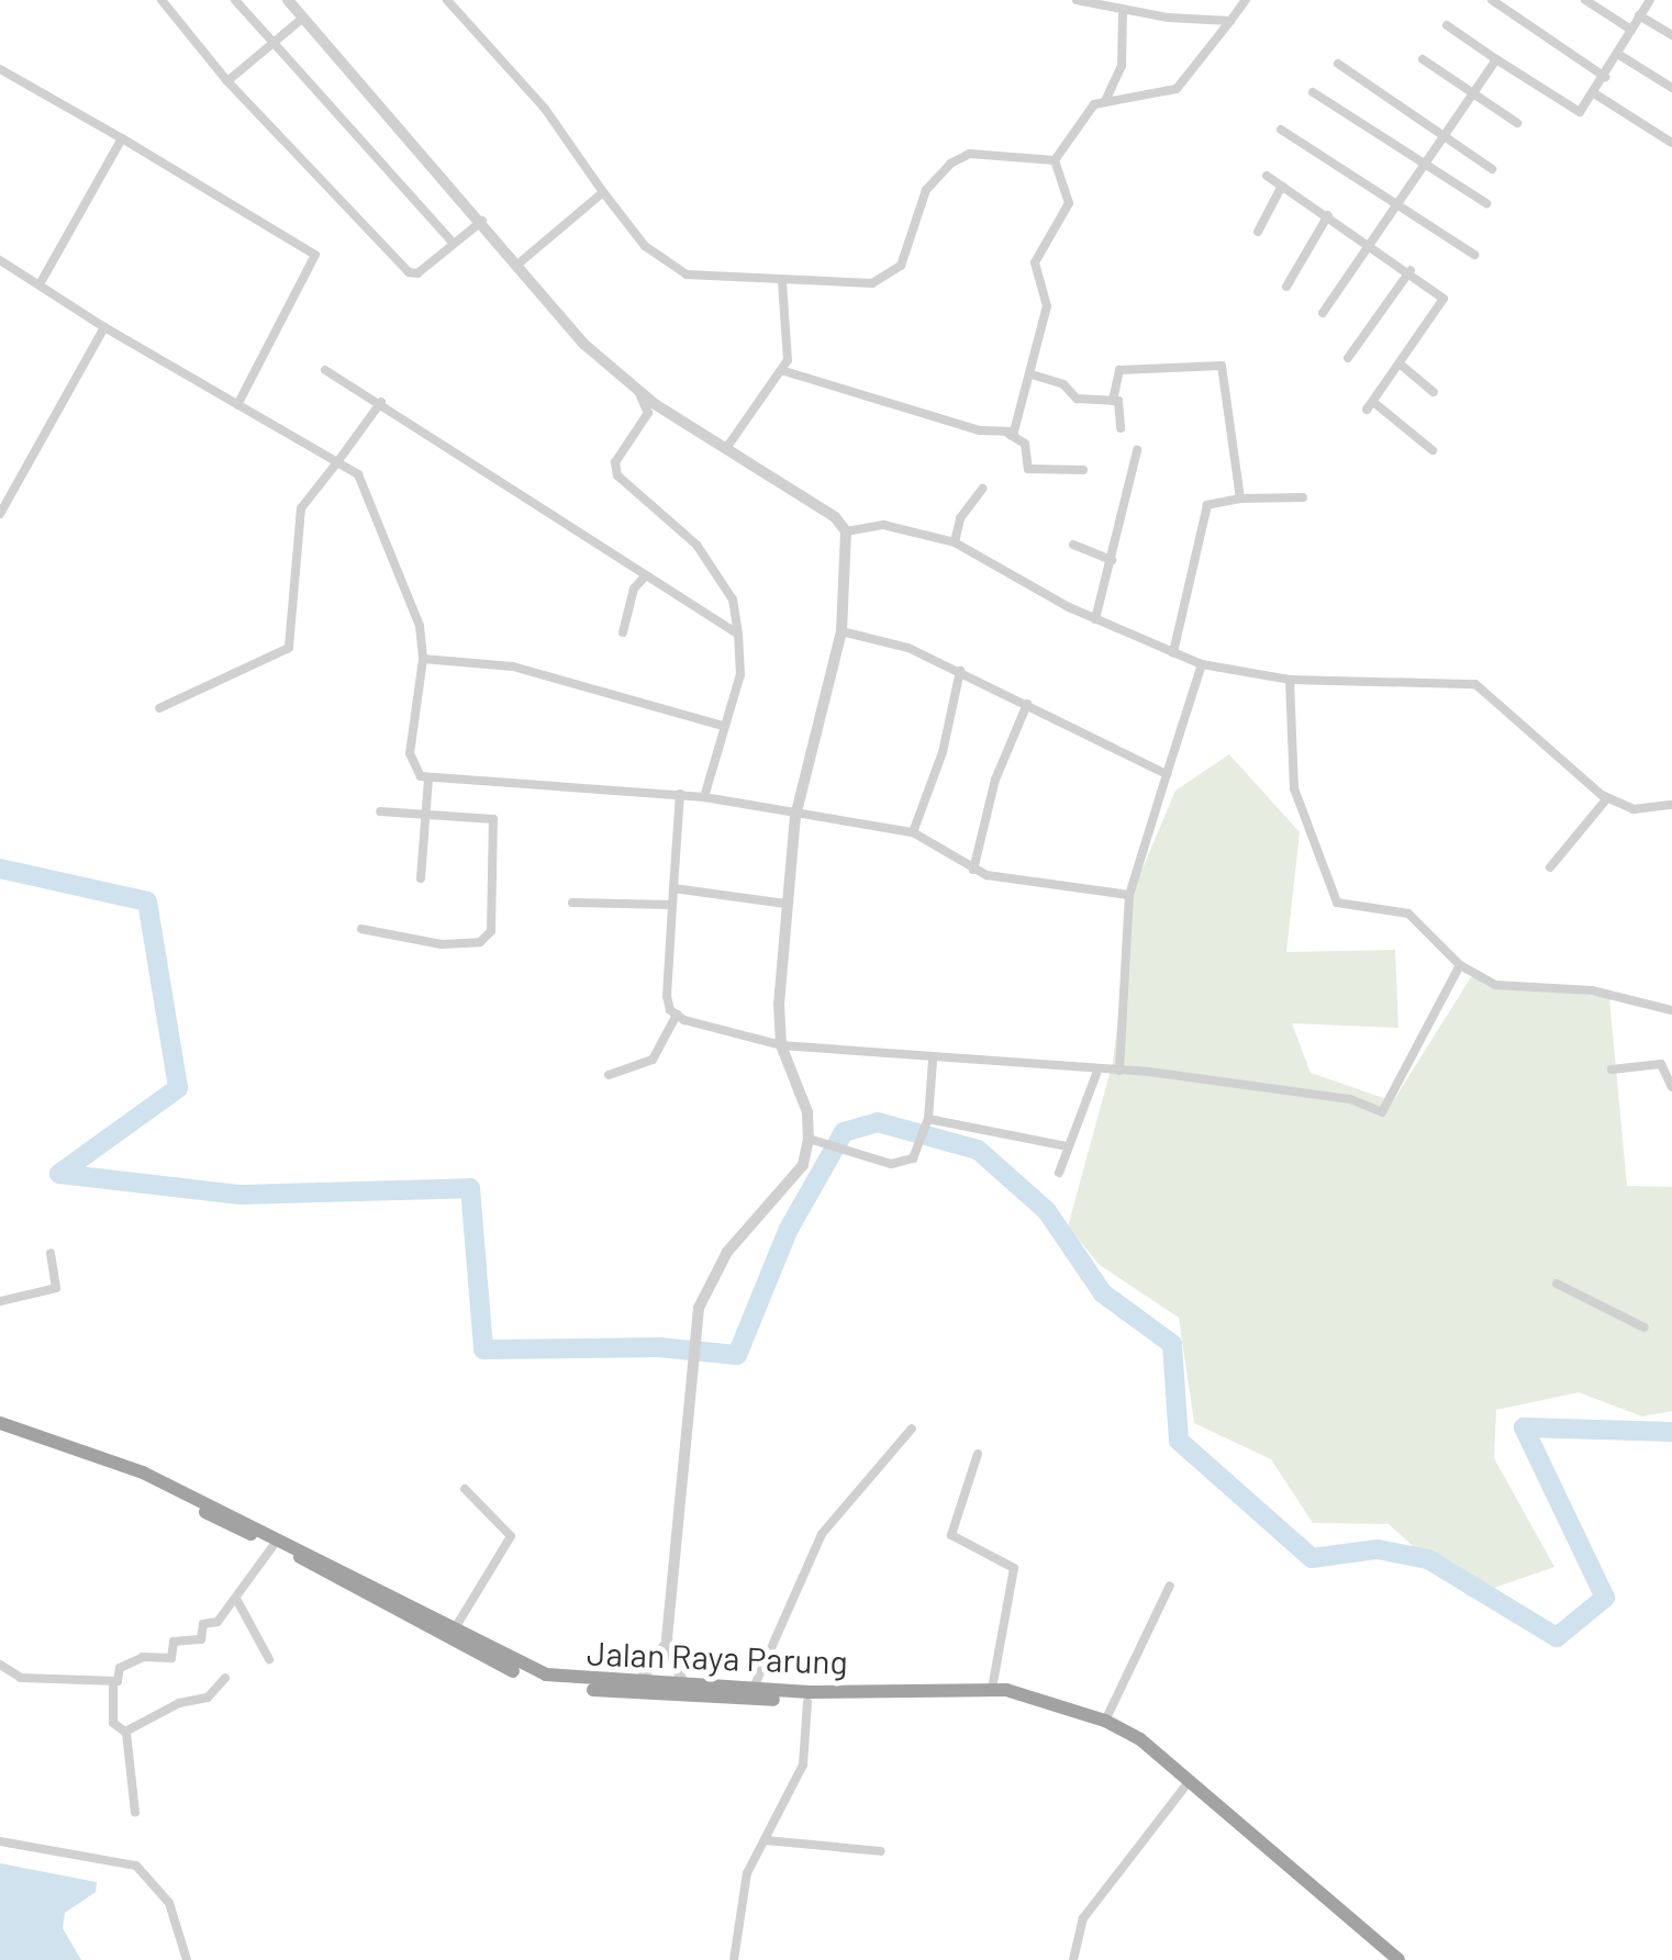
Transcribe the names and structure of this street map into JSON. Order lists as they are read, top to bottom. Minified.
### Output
{"streets":{"highway":["Jalan Raya Parung"]}}
